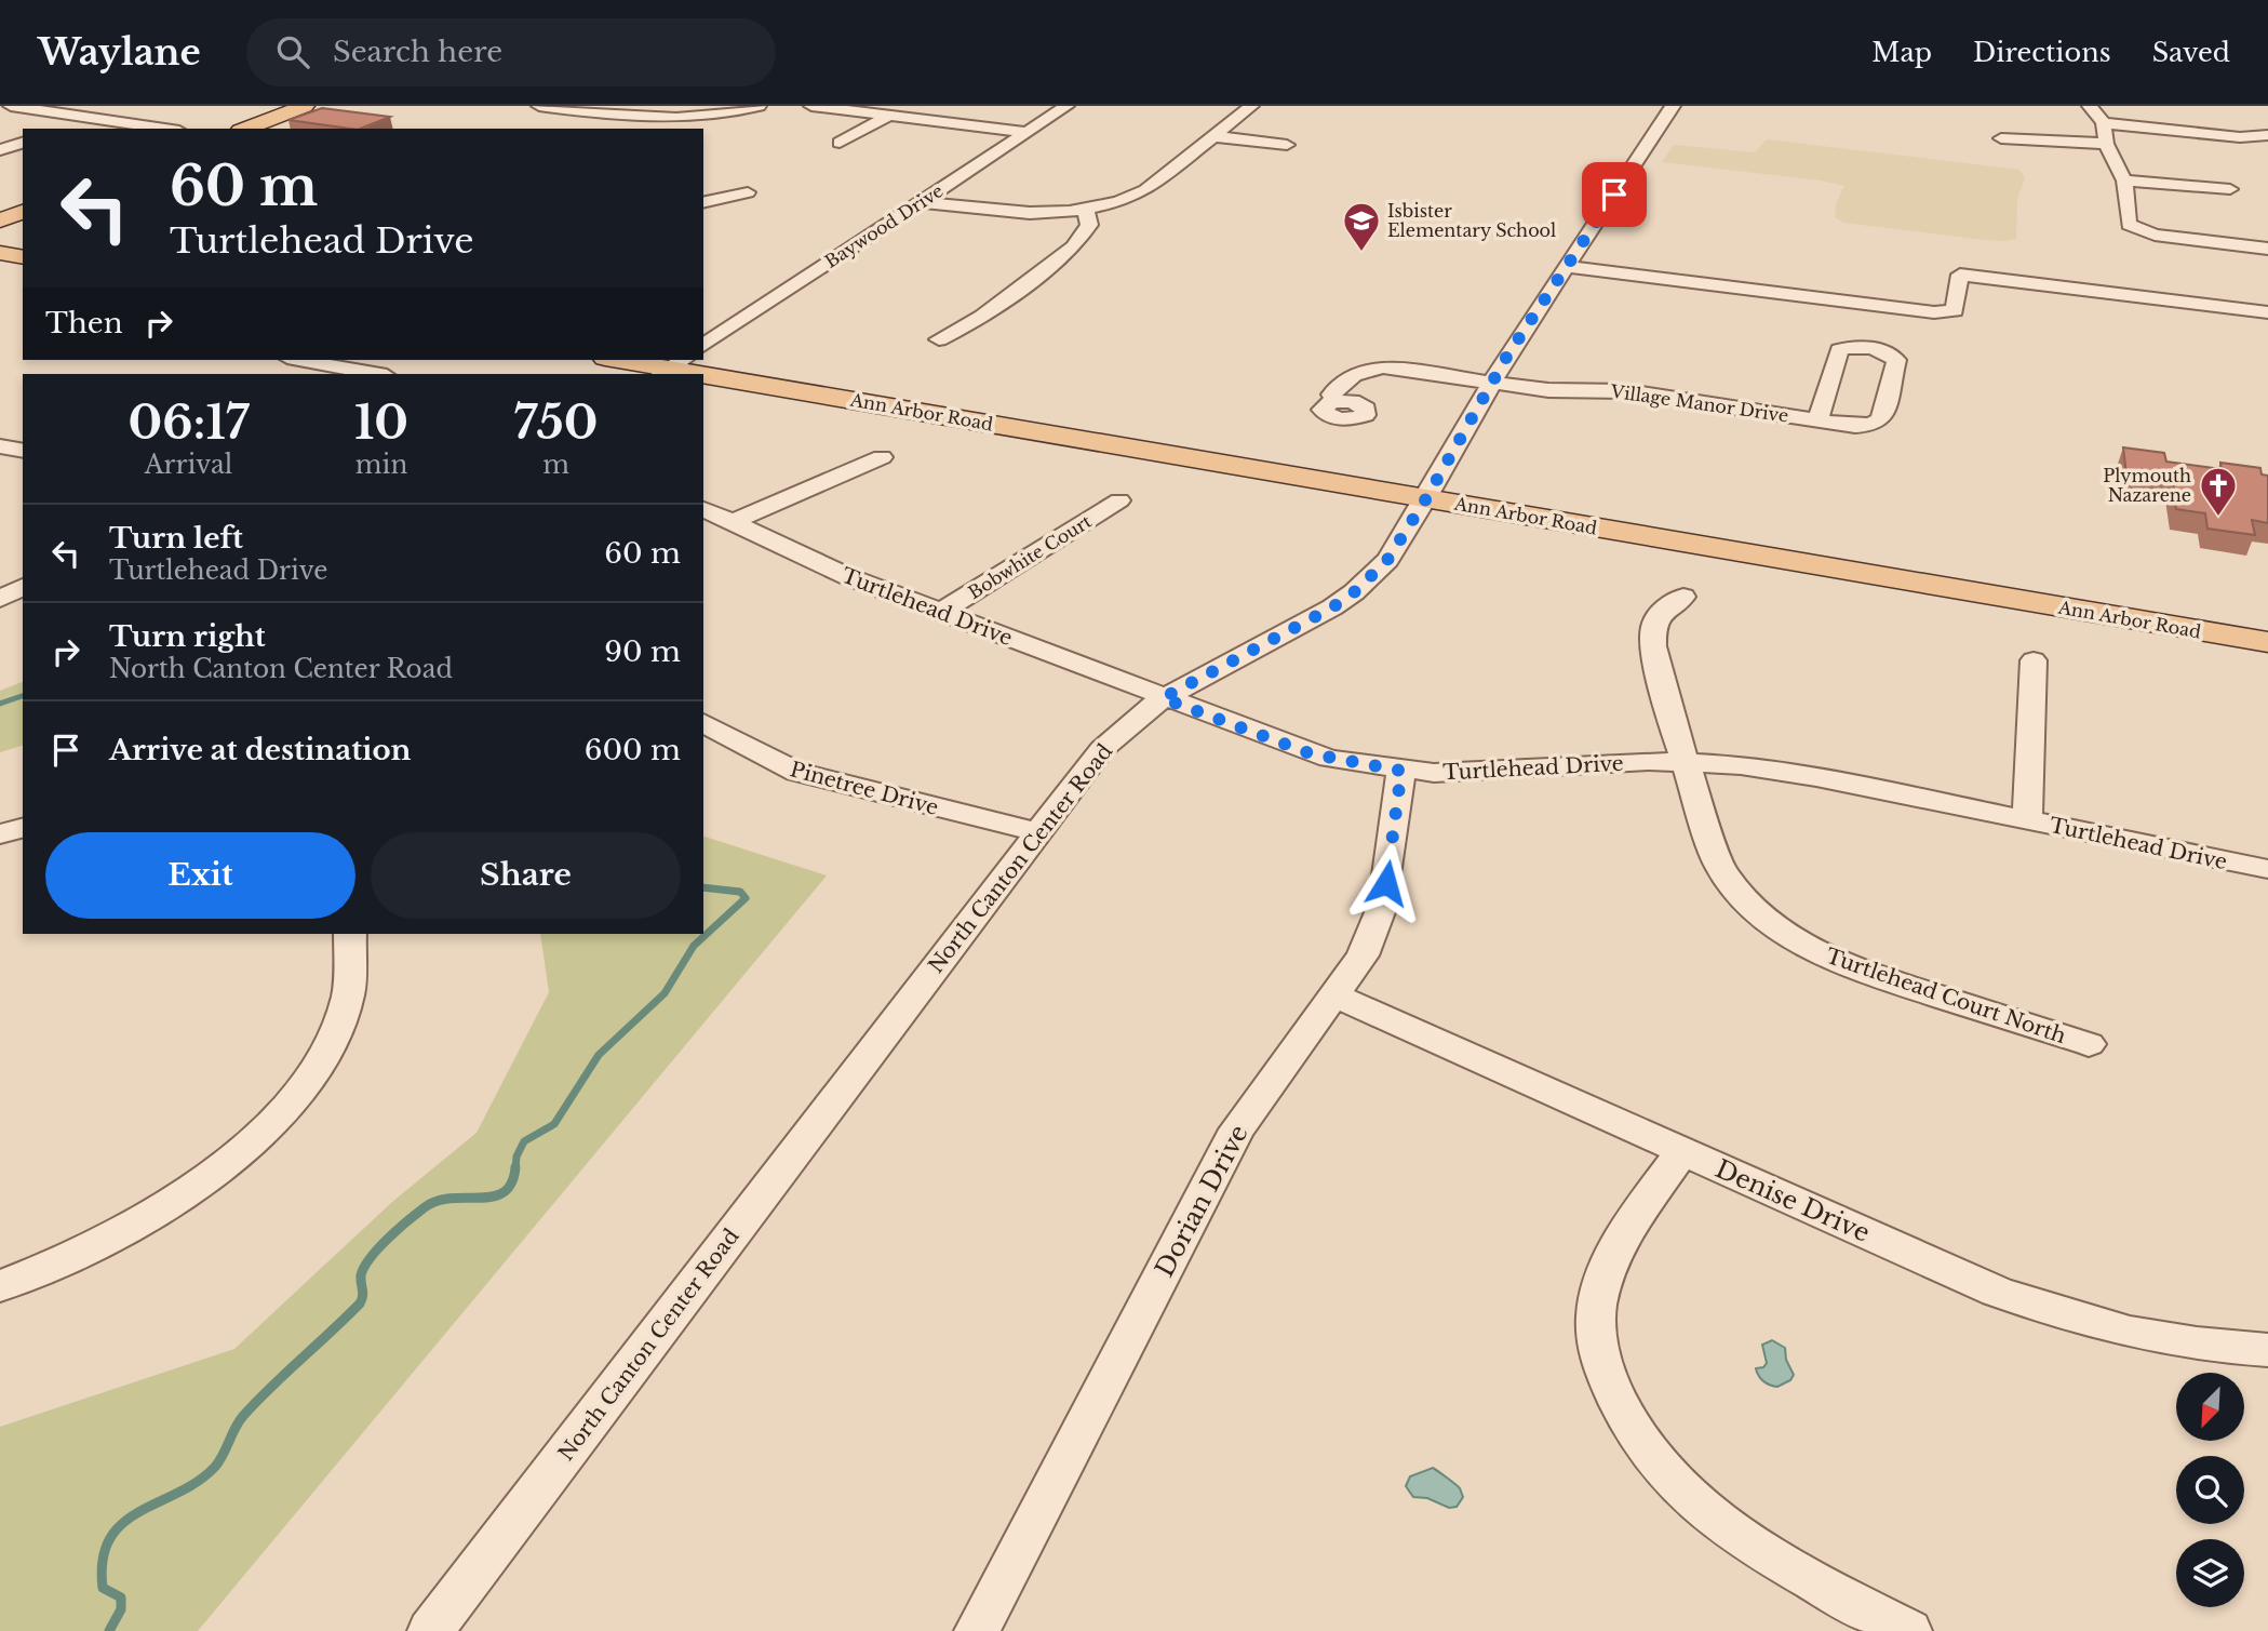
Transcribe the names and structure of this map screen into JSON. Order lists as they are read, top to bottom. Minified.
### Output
{"streets":{"main road":["Ann Arbor Road"],"street":["Baywood Drive","Village Manor Drive","Bobwhite Court","Turtlehead Drive","Pinetree Drive","North Canton Center Road","Turtlehead Court North","Dorian Drive","Denise Drive"]},"crossings":[["Village Manor Drive","North Canton Center Road"],["Ann Arbor Road","North Canton Center Road"],["Bobwhite Court","Turtlehead Drive"],["Turtlehead Drive","North Canton Center Road"],["Turtlehead Drive","Turtlehead Court North"],["Turtlehead Drive","Dorian Drive"],["Pinetree Drive","North Canton Center Road"],["Dorian Drive","Denise Drive"]],"places":{"school or university":["Isbister Elementary School"],"church":["Plymouth Nazarene"]},"north":"bottom left","page":{"header":"Waylane","search":"Search here","nav":["Map","Directions","Saved"],"turn":["60 m","Turtlehead Drive"],"then":"Then","eta":["06:17","Arrival","10","min","750","m"],"list":[{"name":"Turn left","note":"Turtlehead Drive","value":"60 m"},{"name":"Turn right","note":"North Canton Center Road","value":"90 m"},{"name":"Arrive at destination","value":"600 m"}],"buttons":["Exit","Share"]}}
